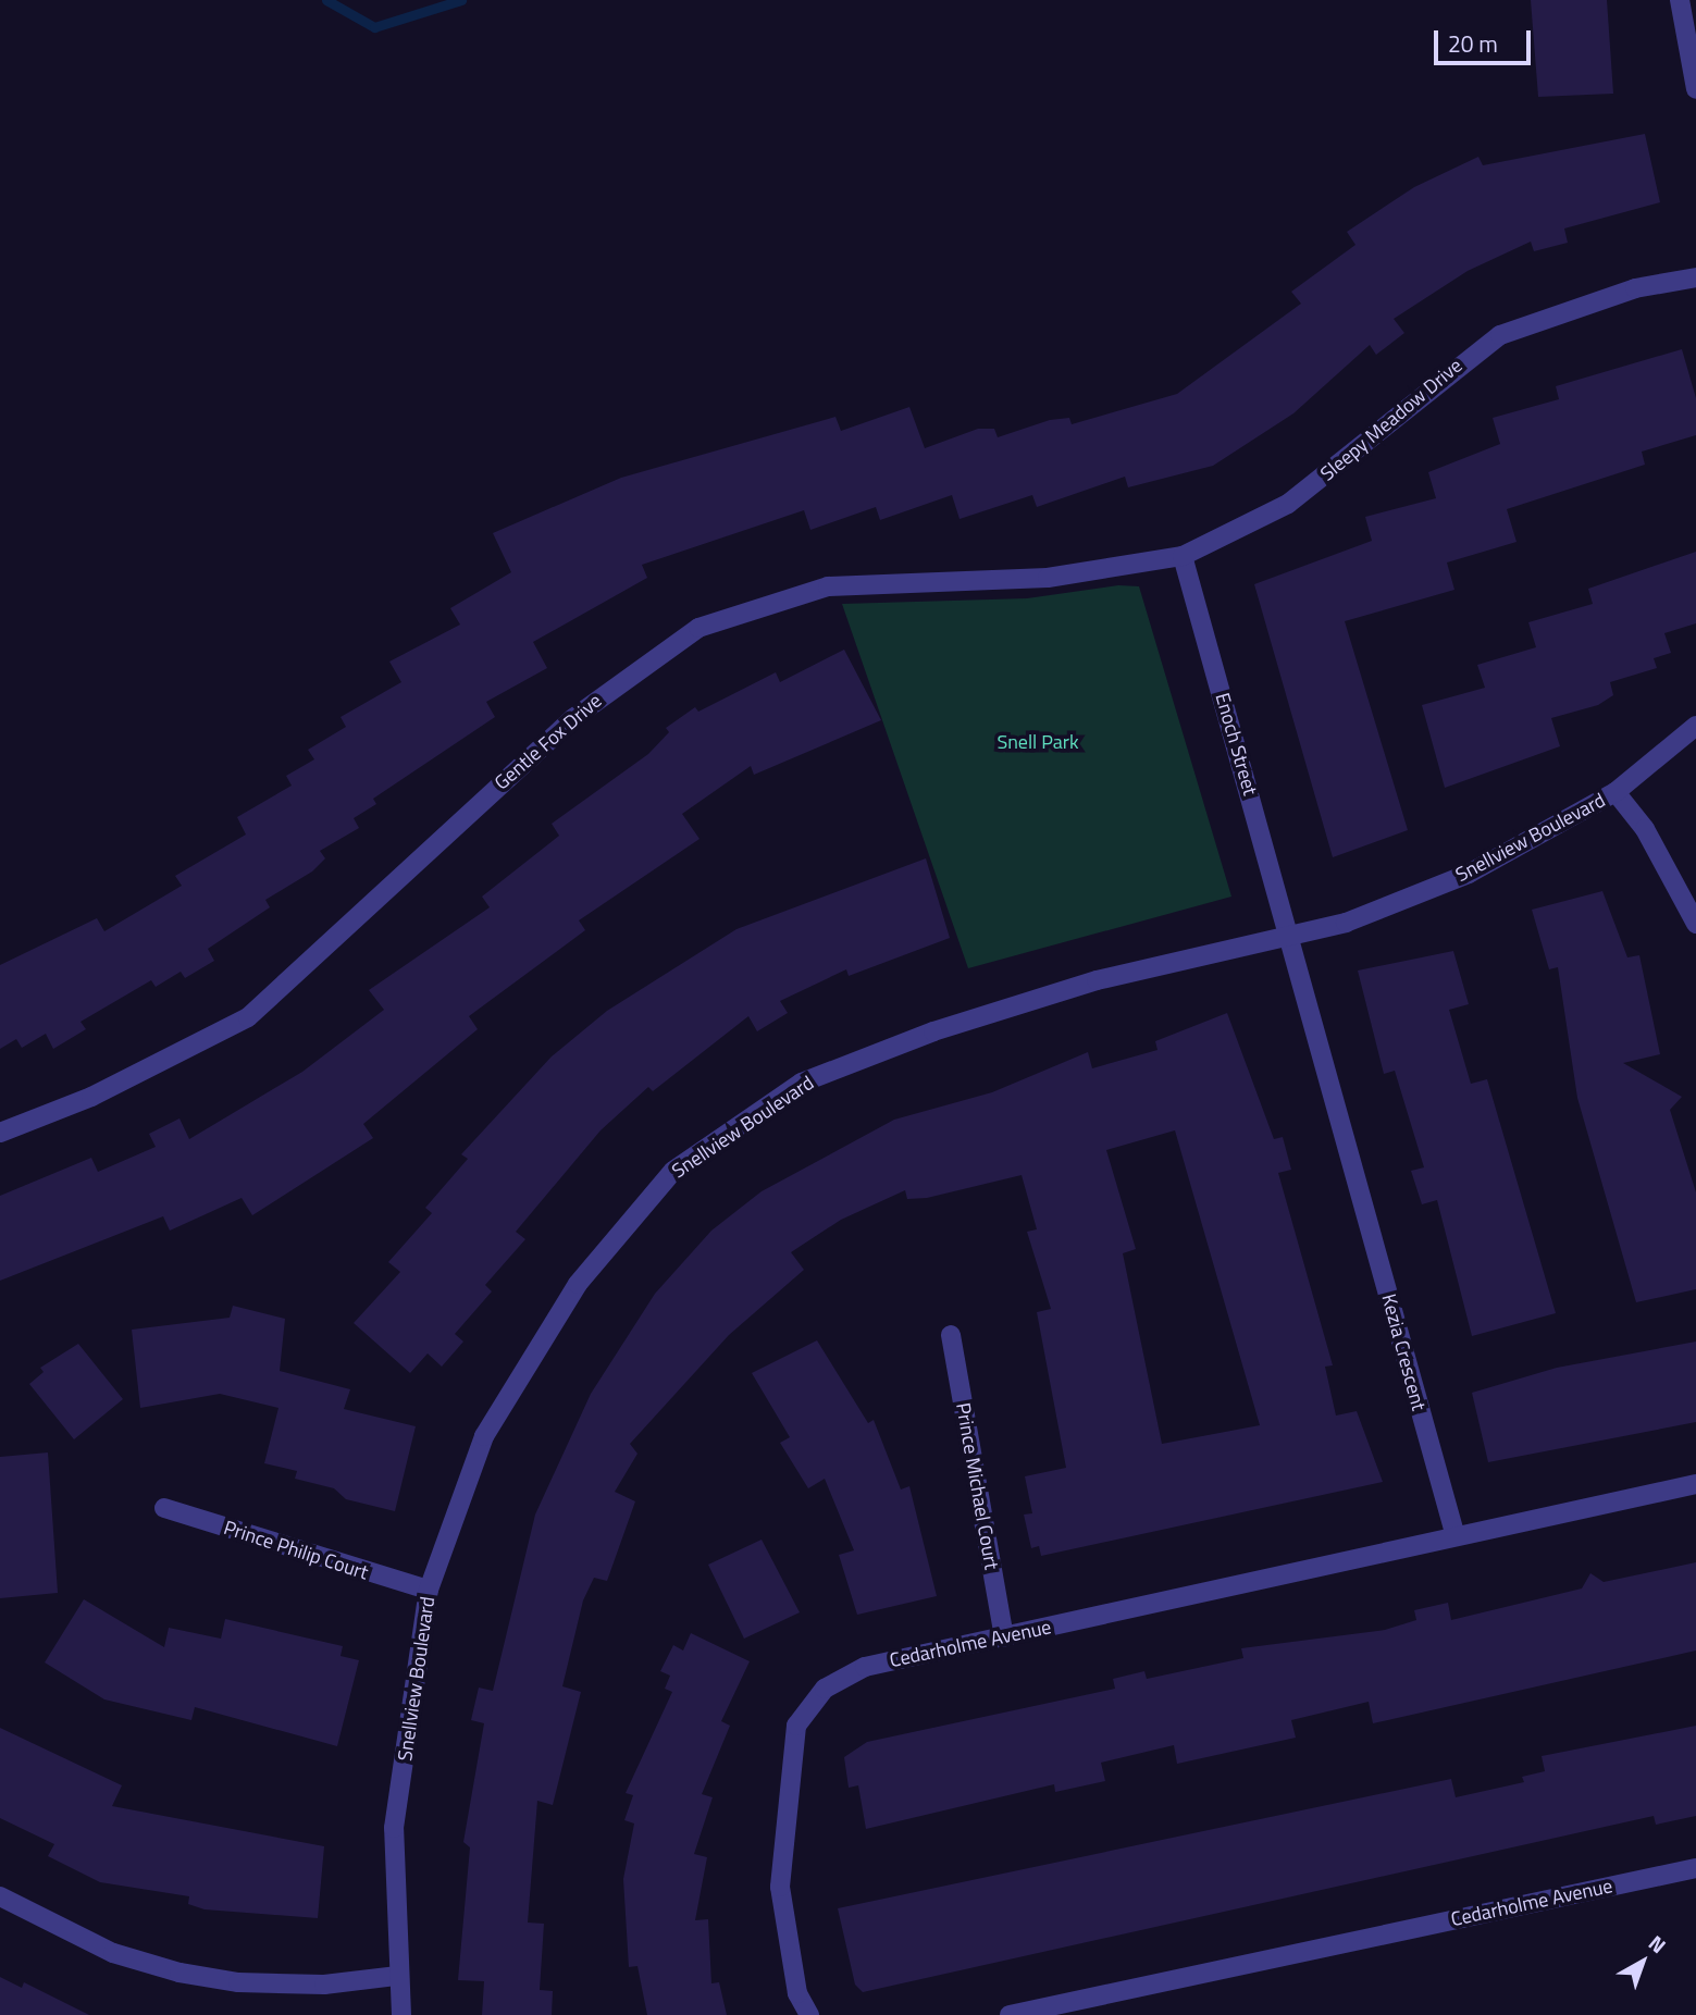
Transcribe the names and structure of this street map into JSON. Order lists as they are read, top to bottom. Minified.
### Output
{"streets":{"street":["Sleepy Meadow Drive","Gentle Fox Drive","Enoch Street","Snellview Boulevard","Kezia Crescent","Prince Michael Court","Prince Philip Court","Cedarholme Avenue"]},"crossings":[["Sleepy Meadow Drive","Gentle Fox Drive"],["Sleepy Meadow Drive","Enoch Street"],["Gentle Fox Drive","Enoch Street"],["Enoch Street","Snellview Boulevard"],["Enoch Street","Kezia Crescent"],["Snellview Boulevard","Kezia Crescent"],["Snellview Boulevard","Prince Philip Court"],["Kezia Crescent","Cedarholme Avenue"],["Prince Michael Court","Cedarholme Avenue"]],"parks":["Snell Park"],"scale_bar":"20 m","north":"top right"}
